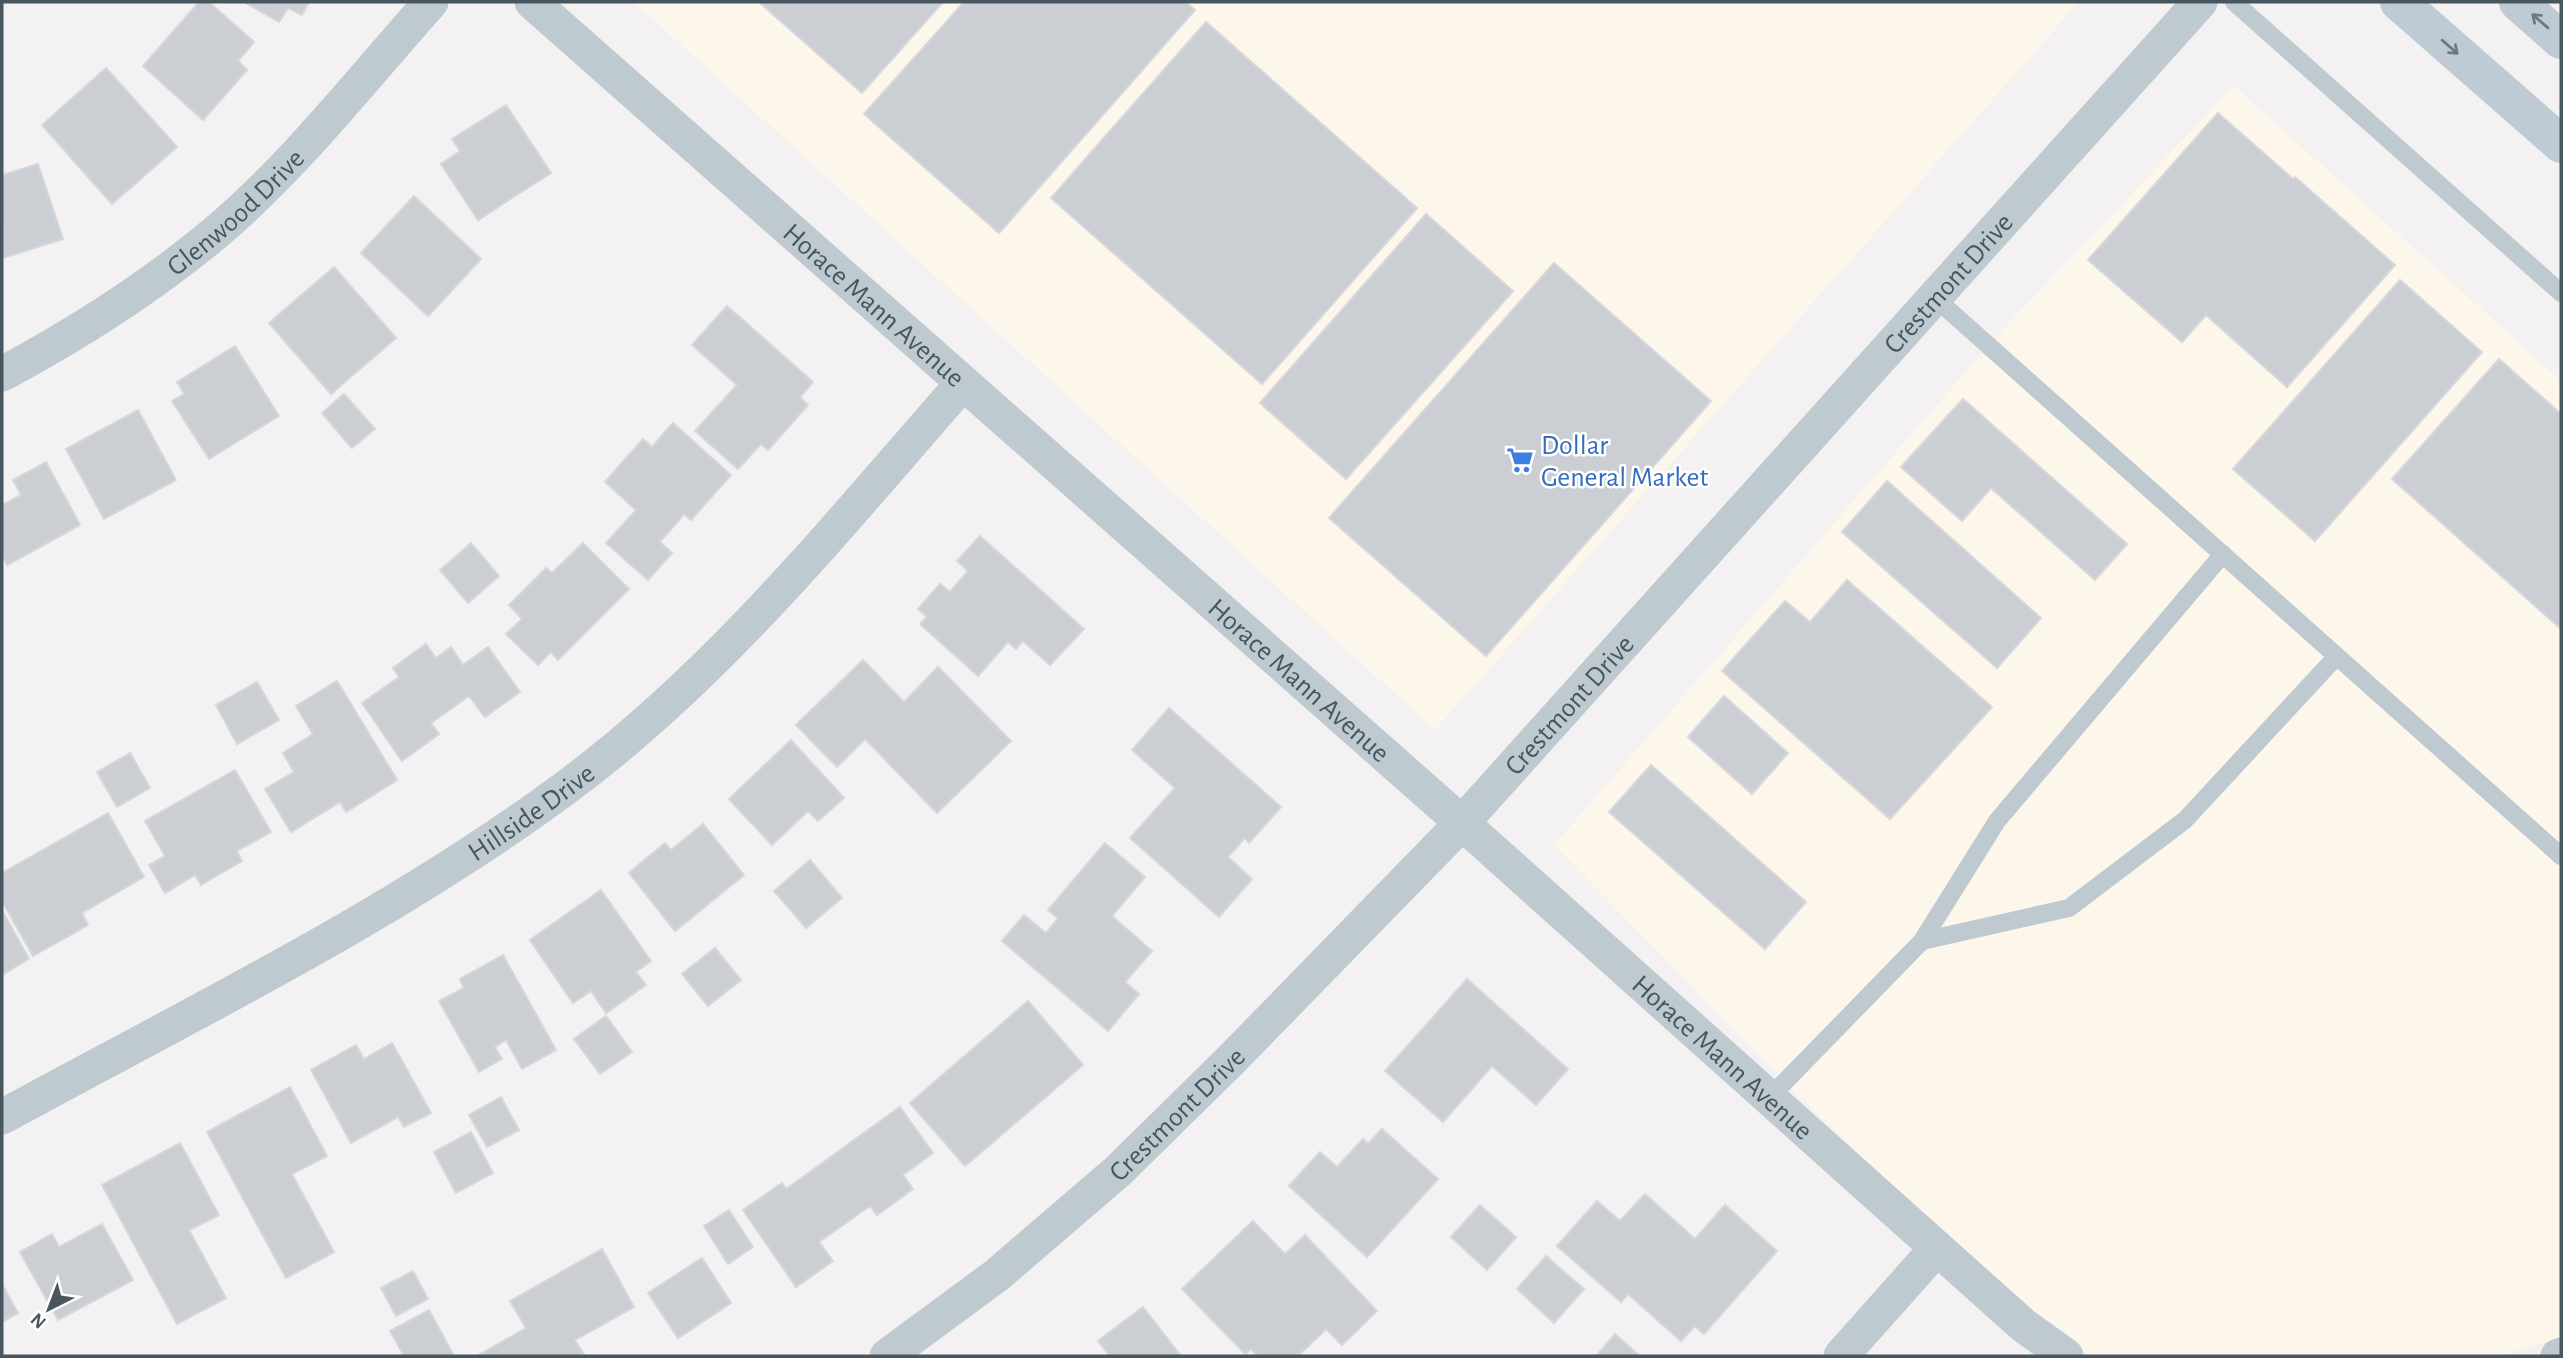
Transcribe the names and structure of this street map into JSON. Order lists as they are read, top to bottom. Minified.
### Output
{"streets":{"street":["Glenwood Drive","Crestmont Drive","Horace Mann Avenue","Hillside Drive"]},"crossings":[["Crestmont Drive","Horace Mann Avenue"],["Horace Mann Avenue","Hillside Drive"]],"places":{"supermarket":["Dollar General Market"]},"north":"bottom left"}
